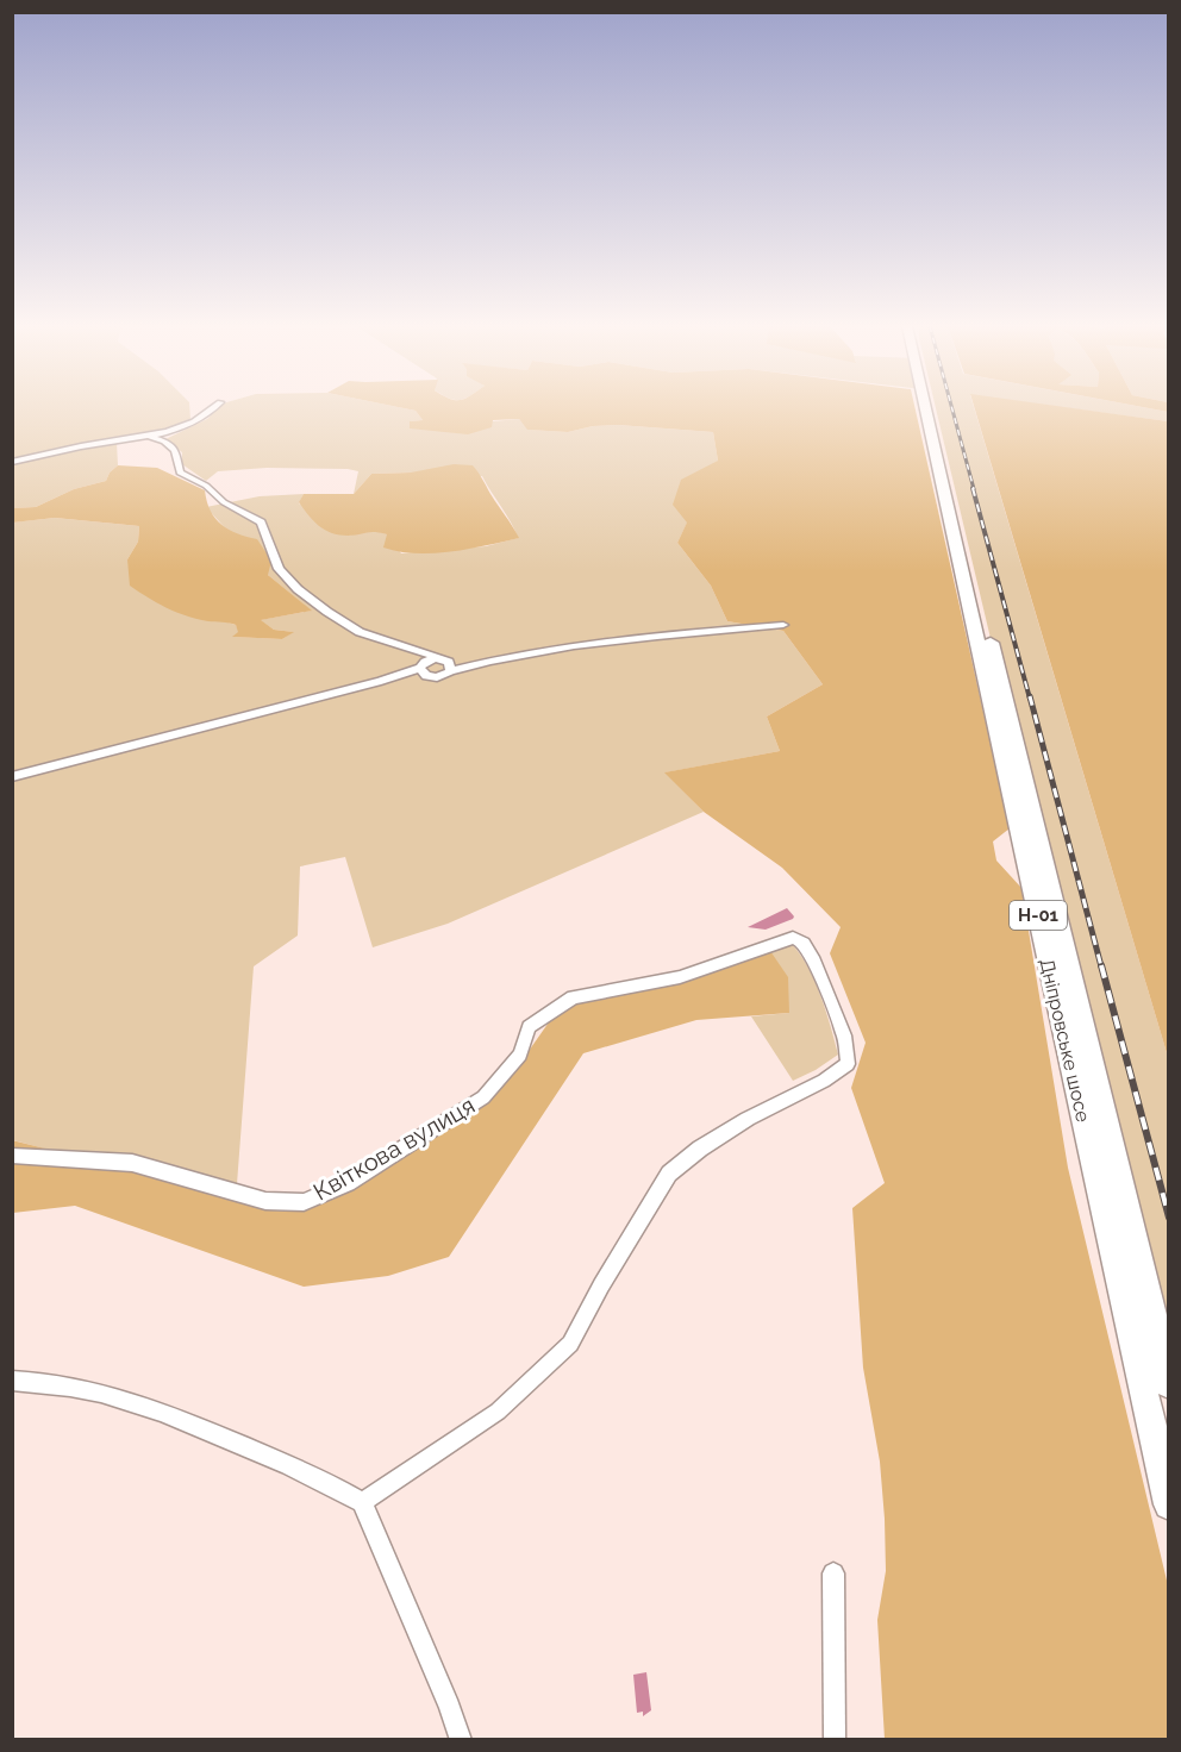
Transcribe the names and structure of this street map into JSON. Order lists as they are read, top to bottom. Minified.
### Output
{"streets":{"main road":["Н-01","Дніпровське шосе"],"street":["Квіткова вулиця"]}}
